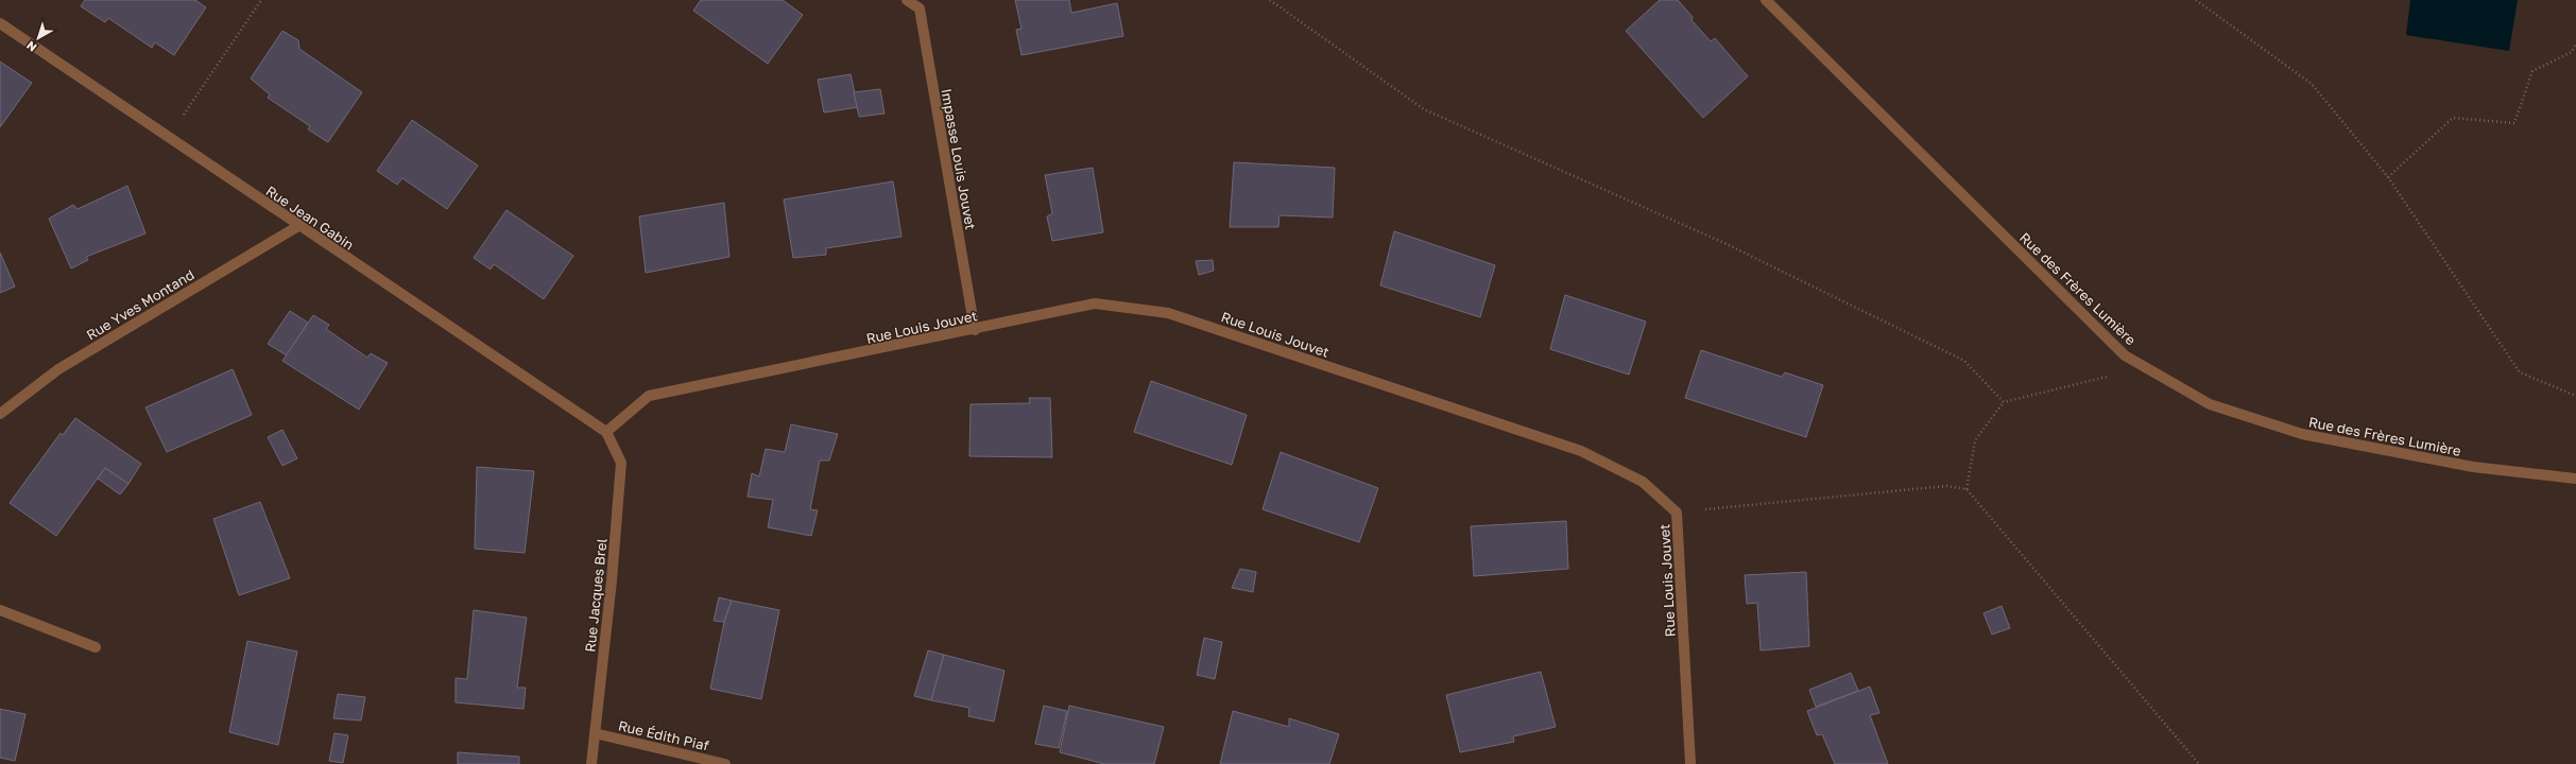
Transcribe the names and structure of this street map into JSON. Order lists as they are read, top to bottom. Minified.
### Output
{"streets":{"street":["Impasse Louis Jouvet","Rue Jean Gabin","Rue des Frères Lumière","Rue Yves Montand","Rue Louis Jouvet","Rue Jacques Brel","Rue Édith Piaf"]},"crossings":[["Impasse Louis Jouvet","Rue Louis Jouvet"],["Rue Jean Gabin","Rue Yves Montand"],["Rue Jean Gabin","Rue Louis Jouvet"],["Rue Jean Gabin","Rue Jacques Brel"],["Rue Louis Jouvet","Rue Jacques Brel"],["Rue Jacques Brel","Rue Édith Piaf"]],"north":"bottom left"}
